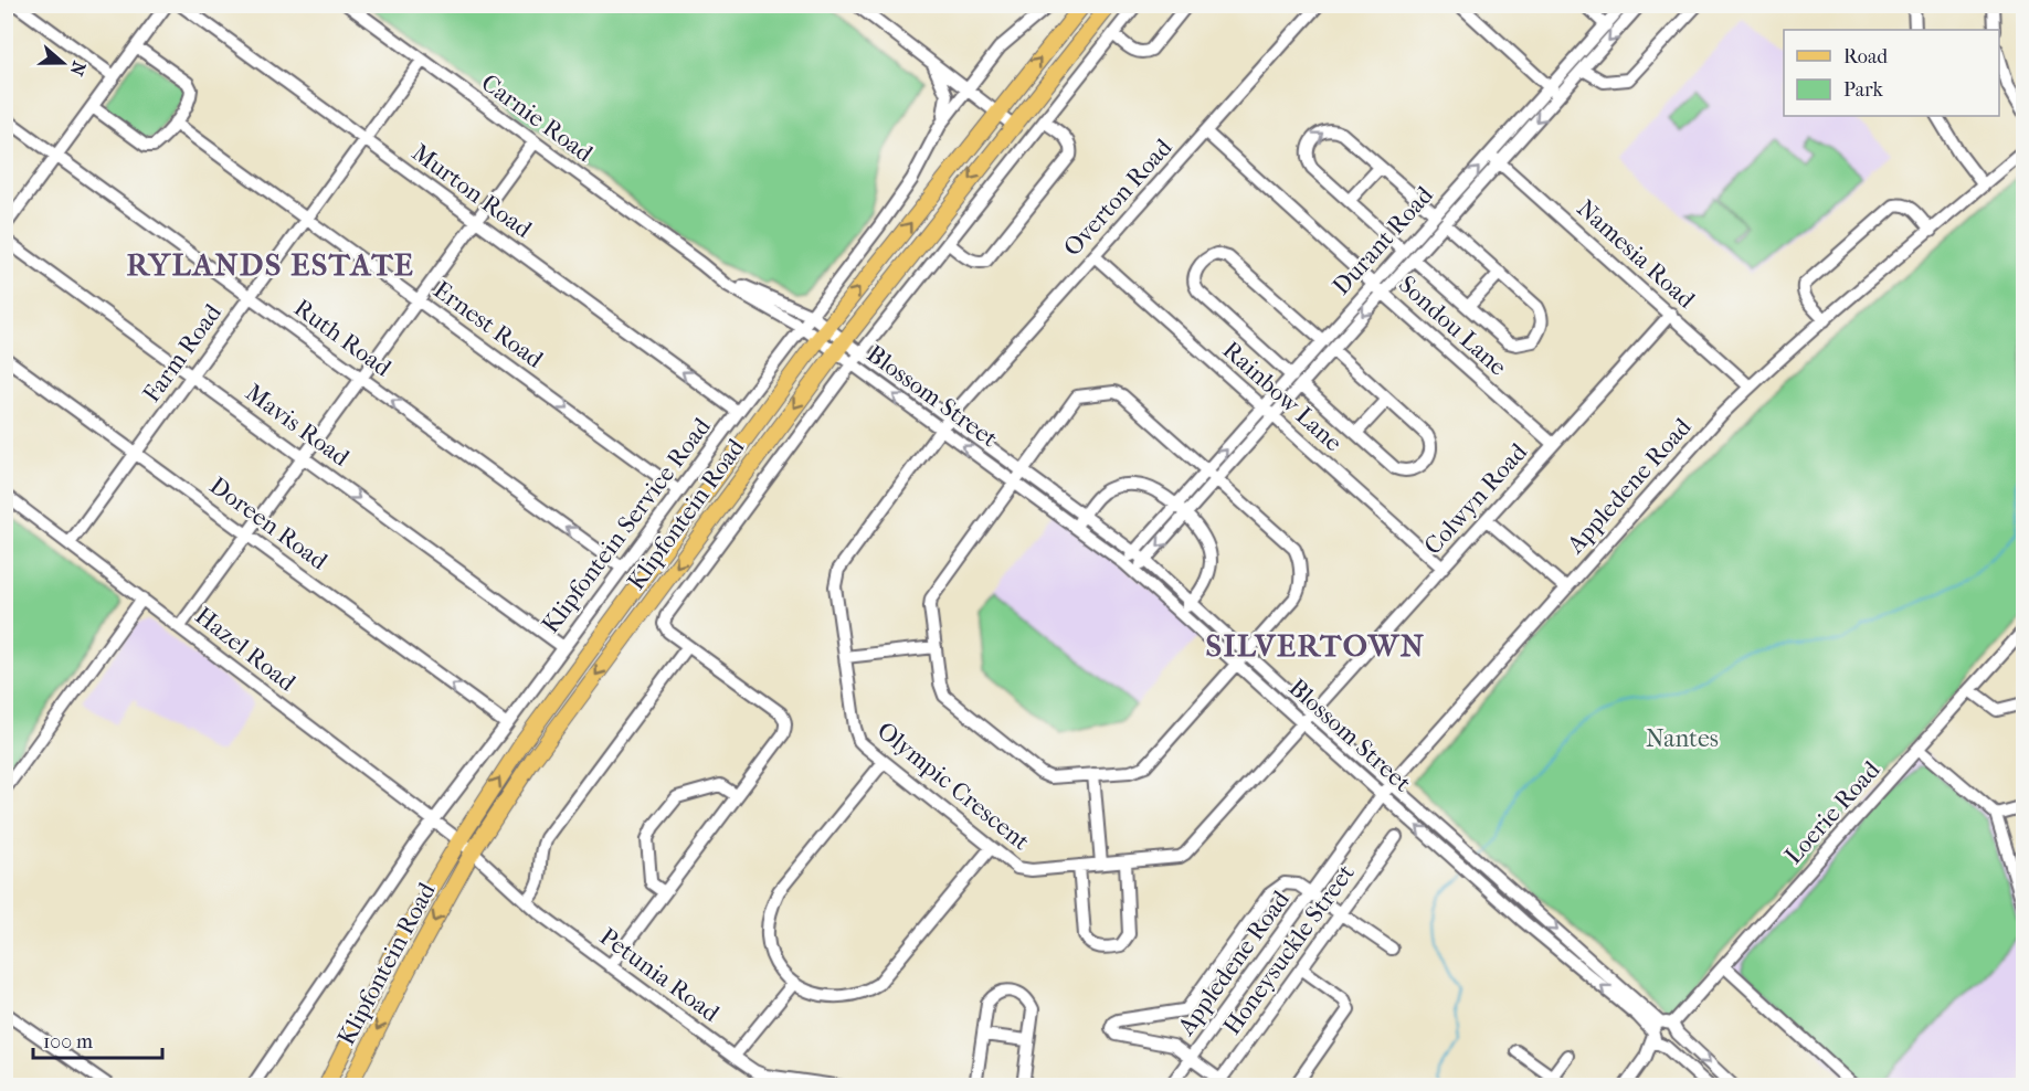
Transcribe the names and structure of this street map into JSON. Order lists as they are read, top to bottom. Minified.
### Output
{"streets":{"main road":["Klipfontein Road"],"street":["Carnie Road","Murton Road","Overton Road","Durant Road","Namesia Road","Ernest Road","Sondou Lane","Ruth Road","Farm Road","Blossom Street","Rainbow Lane","Mavis Road","Appledene Road","Colwyn Road","Doreen Road","Klipfontein Service Road","Hazel Road","Olympic Crescent","Loerie Road","Honeysuckle Street","Petunia Road"]},"crossings":[["Carnie Road","Farm Road"],["Carnie Road","Blossom Street"],["Carnie Road","Klipfontein Road"],["Carnie Road","Klipfontein Service Road"],["Murton Road","Farm Road"],["Murton Road","Klipfontein Service Road"],["Overton Road","Sondou Lane"],["Overton Road","Blossom Street"],["Overton Road","Rainbow Lane"],["Overton Road","Olympic Crescent"],["Durant Road","Namesia Road"],["Durant Road","Sondou Lane"],["Durant Road","Blossom Street"],["Durant Road","Rainbow Lane"],["Namesia Road","Appledene Road"],["Namesia Road","Colwyn Road"],["Ernest Road","Farm Road"],["Ernest Road","Klipfontein Service Road"],["Sondou Lane","Colwyn Road"],["Ruth Road","Farm Road"],["Ruth Road","Klipfontein Service Road"],["Farm Road","Mavis Road"],["Farm Road","Doreen Road"],["Farm Road","Hazel Road"],["Blossom Street","Appledene Road"],["Blossom Street","Colwyn Road"],["Blossom Street","Klipfontein Road"],["Blossom Street","Olympic Crescent"],["Blossom Street","Loerie Road"],["Rainbow Lane","Colwyn Road"],["Mavis Road","Klipfontein Service Road"],["Colwyn Road","Olympic Crescent"],["Klipfontein Road","Hazel Road"],["Klipfontein Road","Petunia Road"],["Doreen Road","Klipfontein Service Road"],["Klipfontein Service Road","Hazel Road"],["Hazel Road","Petunia Road"]],"one_way":["Murton Road","Ernest Road","Ruth Road","Mavis Road","Doreen Road"],"districts":["RYLANDS ESTATE","SILVERTOWN"],"parks":["Nantes"],"legend":["Road","Park"],"scale_bar":"100 m","north":"right"}
